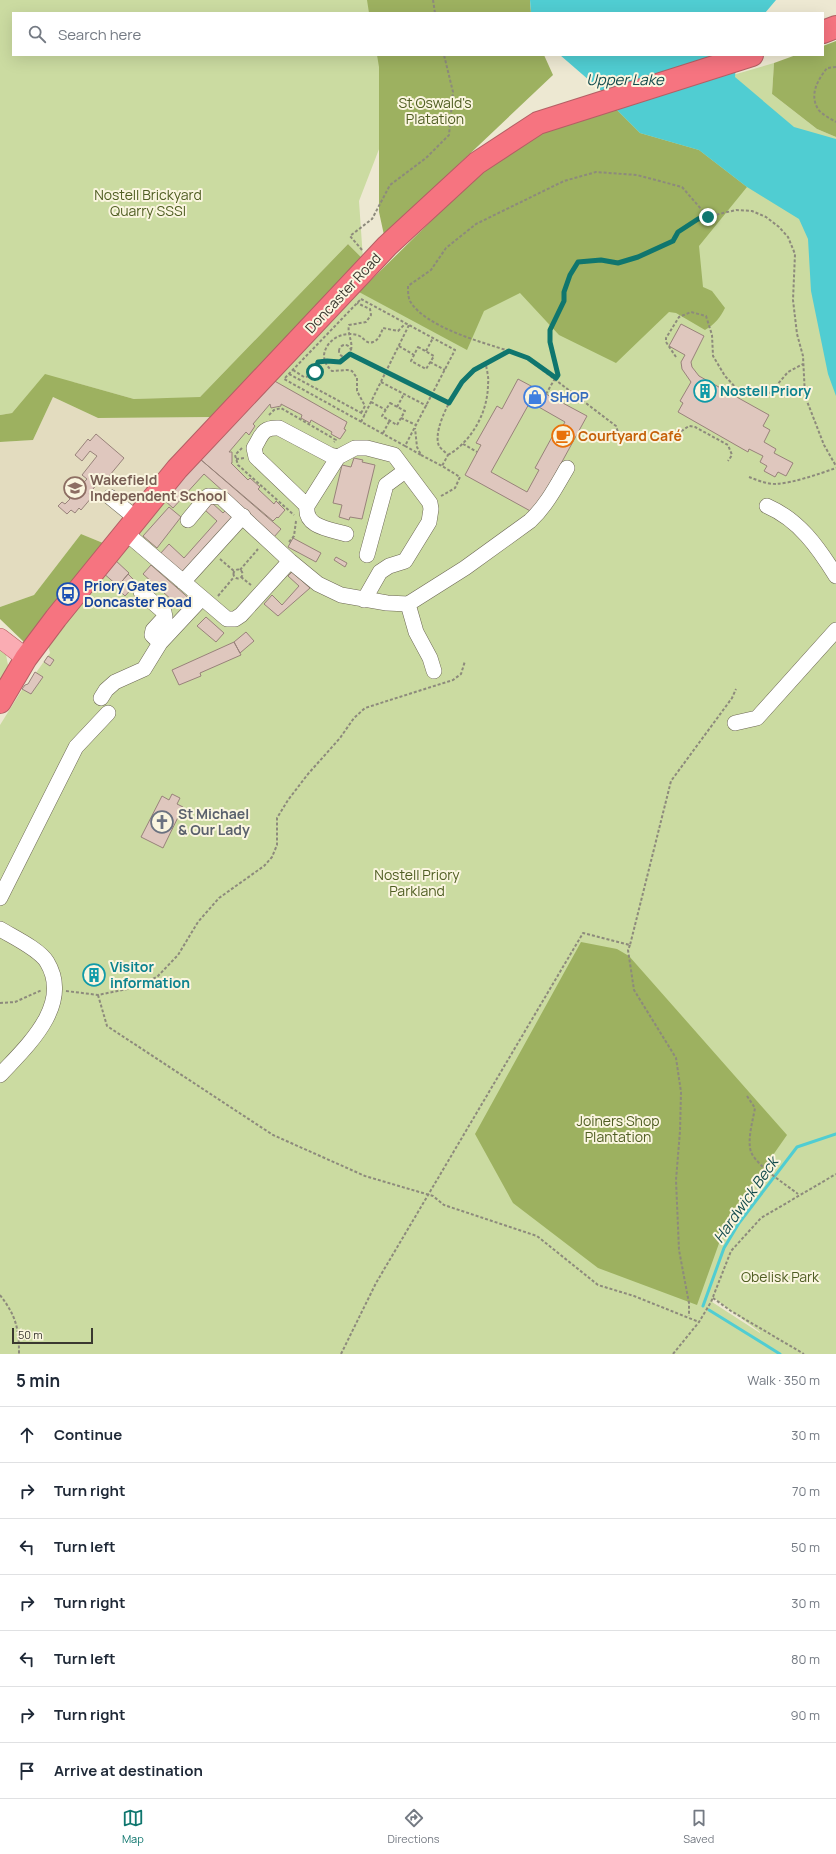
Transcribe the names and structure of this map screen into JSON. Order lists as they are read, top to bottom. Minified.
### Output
{"streets":{"highway":["Doncaster Road"]},"water":["Upper Lake","Hardwick Beck"],"parks":["St Oswald's Platation","Nostell Brickyard Quarry SSSI","Nostell Priory Parkland","Joiners Shop Plantation","Obelisk Park"],"places":{"building":["Nostell Priory","Visitor information"],"shop":["SHOP"],"cafe":["Courtyard Café"],"school or university":["Wakefield Independent School"],"bus stop":["Priory Gates Doncaster Road"],"church":["St Michael & Our Lady"]},"scale_bar":"50 m","page":{"search":"Search here","scale":"50 m","heading":["5 min","Walk · 350 m"],"list":[["Continue","30 m"],["Turn right","70 m"],["Turn left","50 m"],["Turn right","30 m"],["Turn left","80 m"],["Turn right","90 m"],"Arrive at destination"],"nav":["Map","Directions","Saved"]}}
